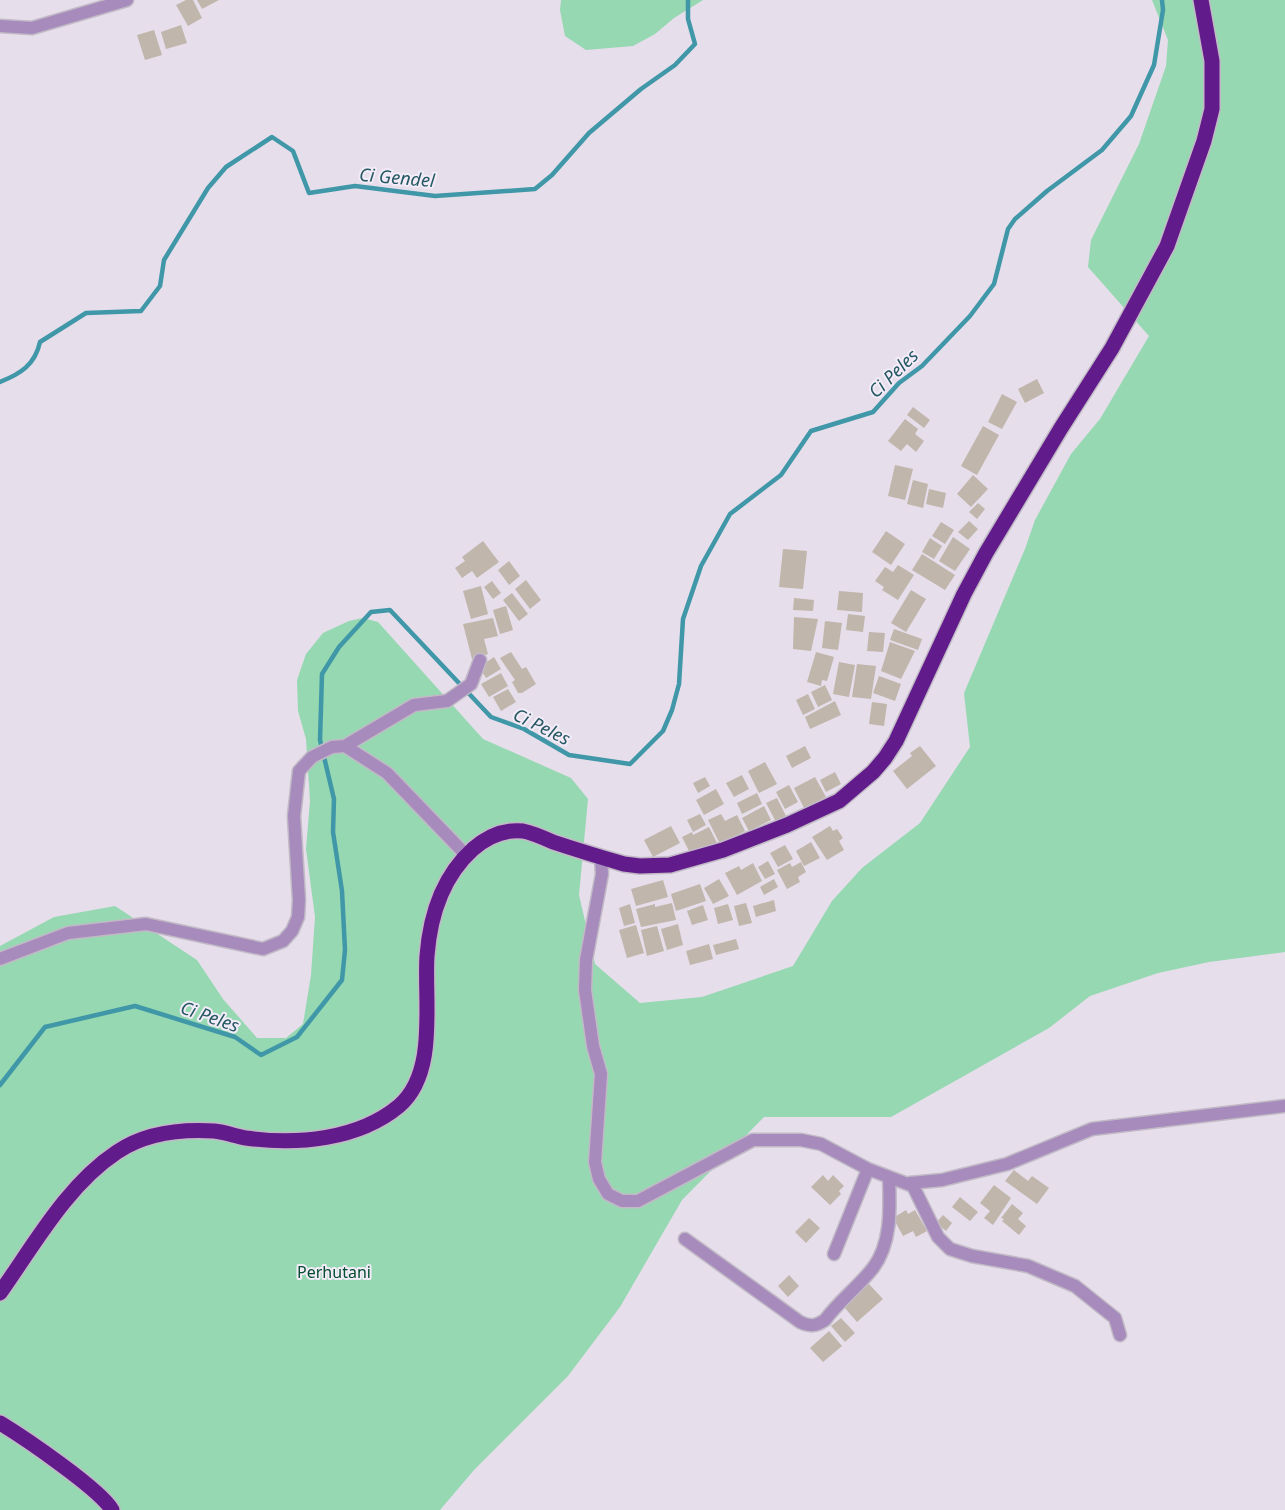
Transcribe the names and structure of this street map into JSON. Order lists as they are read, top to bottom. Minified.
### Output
{"water":["Ci Gendel","Ci Peles"],"parks":["Perhutani"]}
